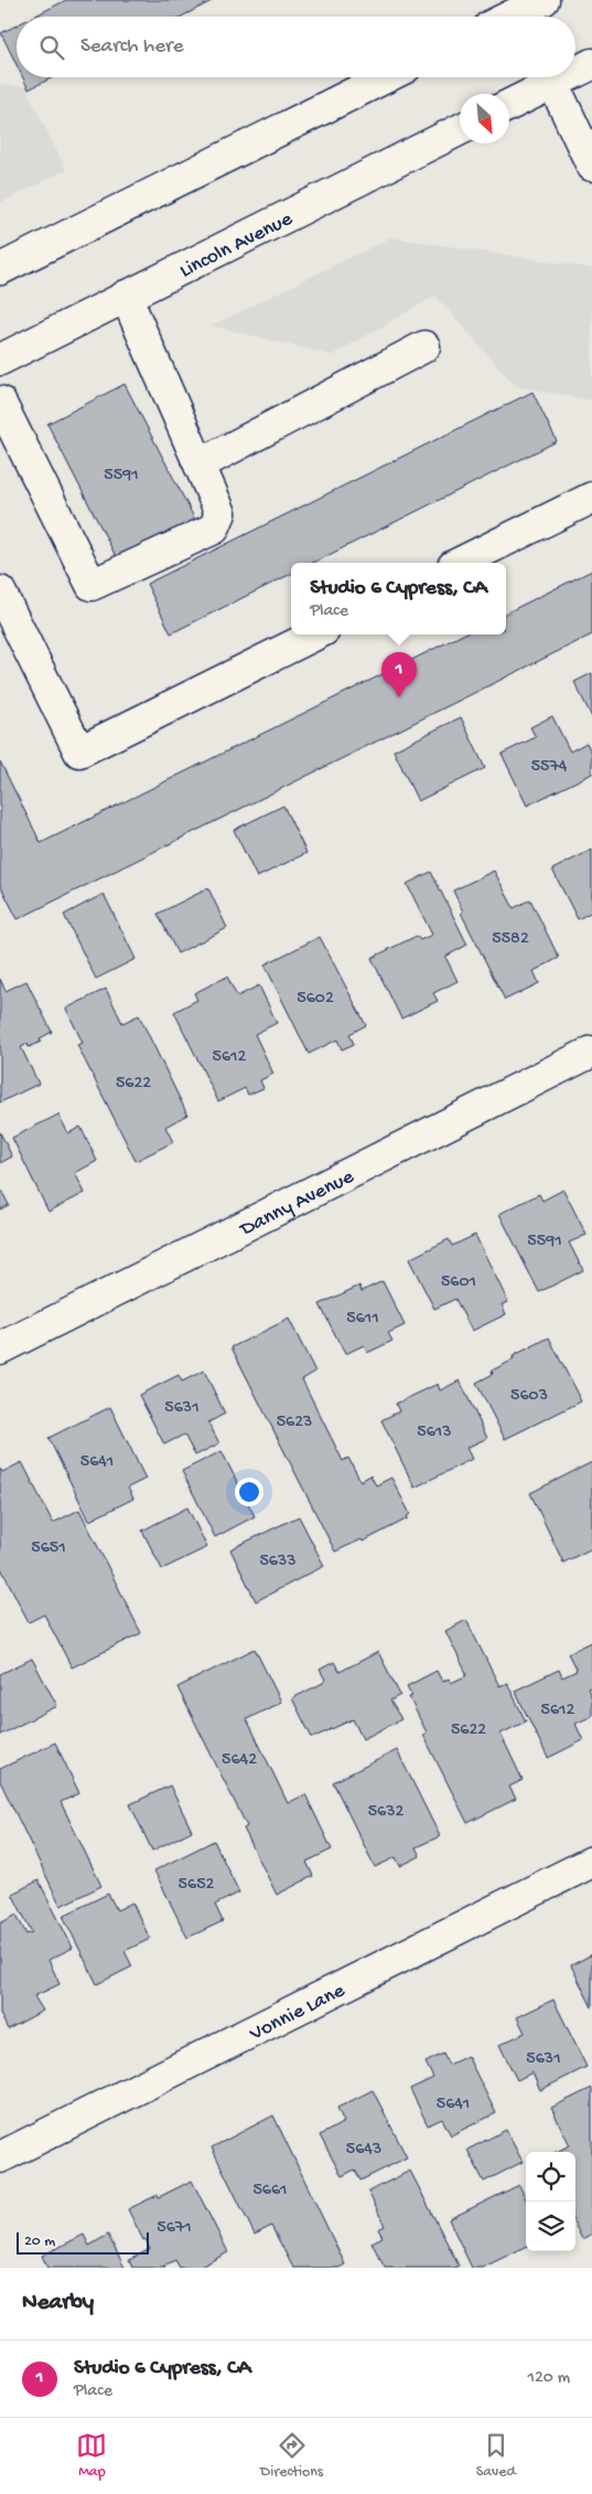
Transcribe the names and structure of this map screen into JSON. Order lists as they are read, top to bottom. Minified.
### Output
{"streets":{"street":["Lincoln Avenue","Danny Avenue","Vonnie Lane"]},"house_numbers":["5591","5574","5582","5602","5612","5622","5591","5601","5611","5603","5631","5623","5613","5641","5651","5633","5612","5622","5642","5632","5652","5631","5641","5643","5661","5671"],"scale_bar":"20 m","north":"bottom right","page":{"search":"Search here","popup":["Studio 6 Cypress, CA","Place"],"pins":"1","scale":"20 m","heading":"Nearby","list":[{"mark":"1","name":"Studio 6 Cypress, CA","note":"Place","value":"120 m"}],"nav":["Map","Directions","Saved"]}}
